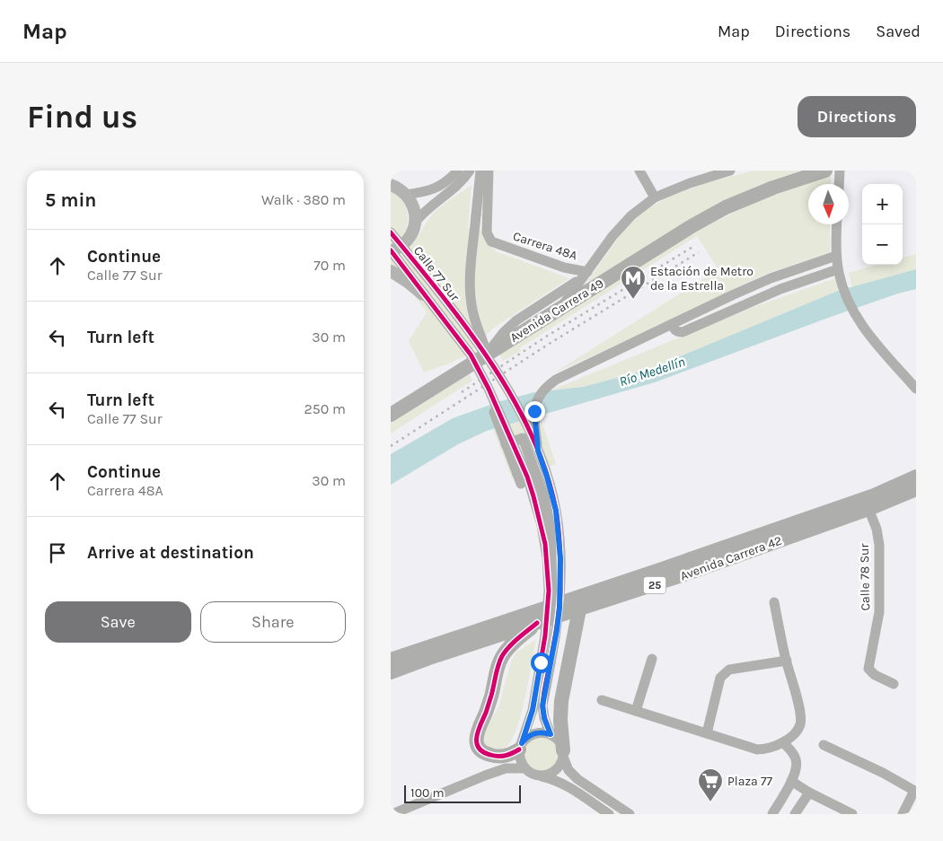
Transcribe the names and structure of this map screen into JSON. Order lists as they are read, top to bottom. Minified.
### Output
{"streets":{"highway":["Avenida Carrera 49","Avenida Carrera 42","25"],"street":["Carrera 48A","Calle 77 Sur","Calle 78 Sur"]},"crossings":[["Carrera 48A","Calle 77 Sur"],["Carrera 48A","Avenida Carrera 49"],["Calle 77 Sur","Avenida Carrera 49"],["Avenida Carrera 42","Calle 78 Sur"]],"water":["Río Medellín"],"places":{"metro station":["Estación de Metro de la Estrella"],"supermarket":["Plaza 77"]},"scale_bar":"100 m","north":"bottom","page":{"header":"Map","nav":["Map","Directions","Saved"],"buttons":["Directions",["Save","Share"]],"title":"Find us","heading":["5 min","Walk · 380 m"],"map_buttons":["+","−"],"list":[["Continue","Calle 77 Sur","70 m"],["Turn left","30 m"],["Turn left","Calle 77 Sur","250 m"],["Continue","Carrera 48A","30 m"],"Arrive at destination"],"scale":"100 m"}}
